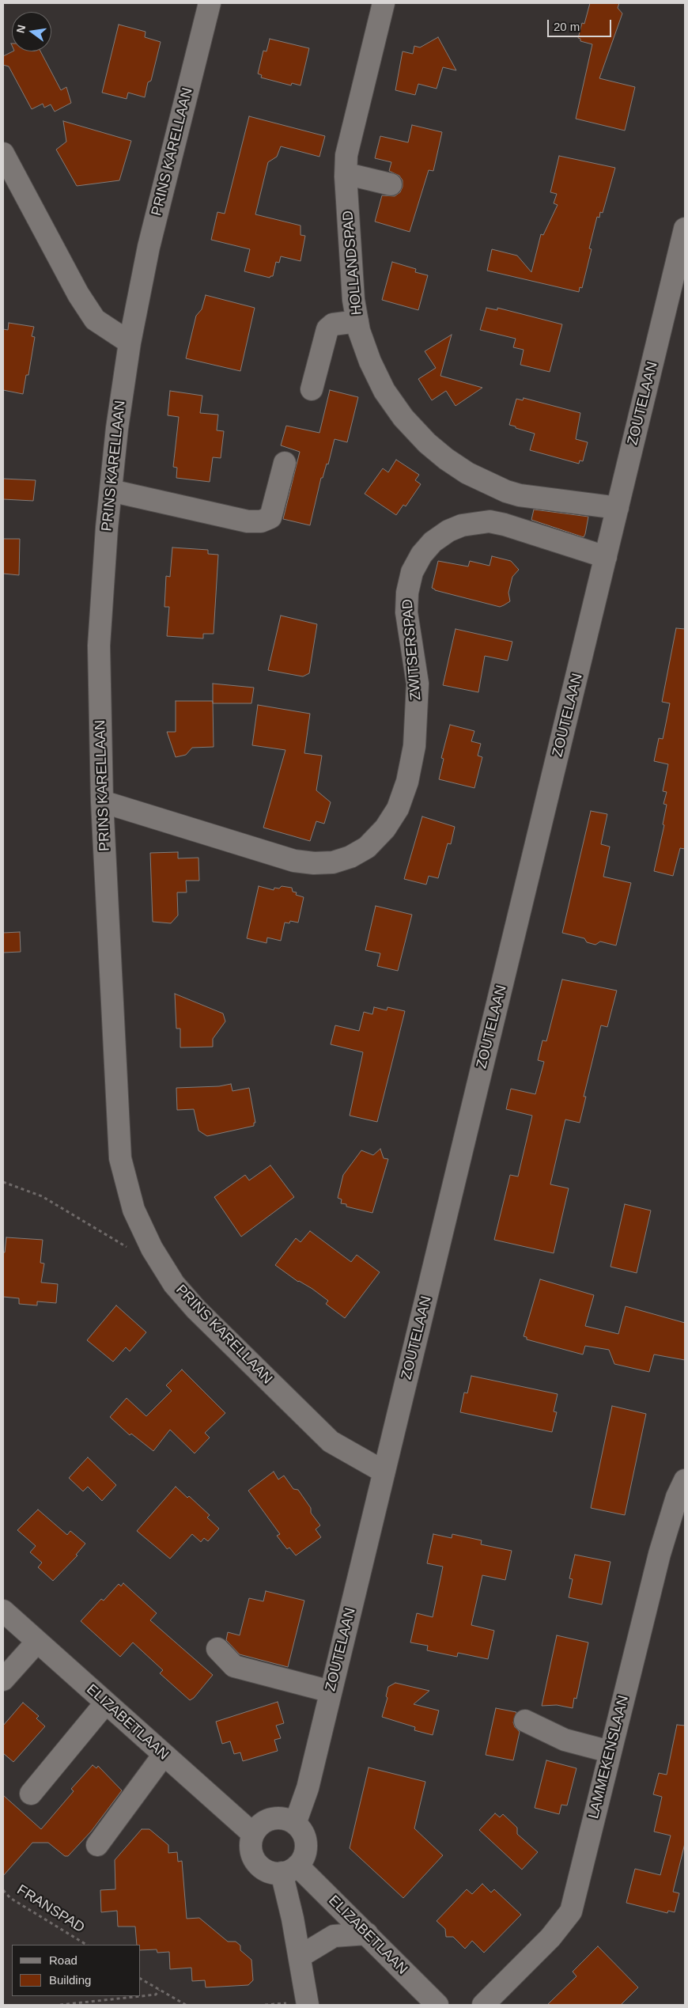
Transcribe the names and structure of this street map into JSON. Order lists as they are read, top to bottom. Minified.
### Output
{"streets":{"street":["PRINS KARELLAAN","HOLLANDSPAD","ZOUTELAAN","ZWITSERSPAD","ELIZABETLAAN","LAMMEKENSLAAN"],"path":["FRANSPAD"]},"crossings":[["PRINS KARELLAAN","ZOUTELAAN"],["PRINS KARELLAAN","ZWITSERSPAD"],["HOLLANDSPAD","ZOUTELAAN"],["ZOUTELAAN","ZWITSERSPAD"],["ZOUTELAAN","ELIZABETLAAN"]],"legend":["Road","Building"],"scale_bar":"20 m","north":"left"}
